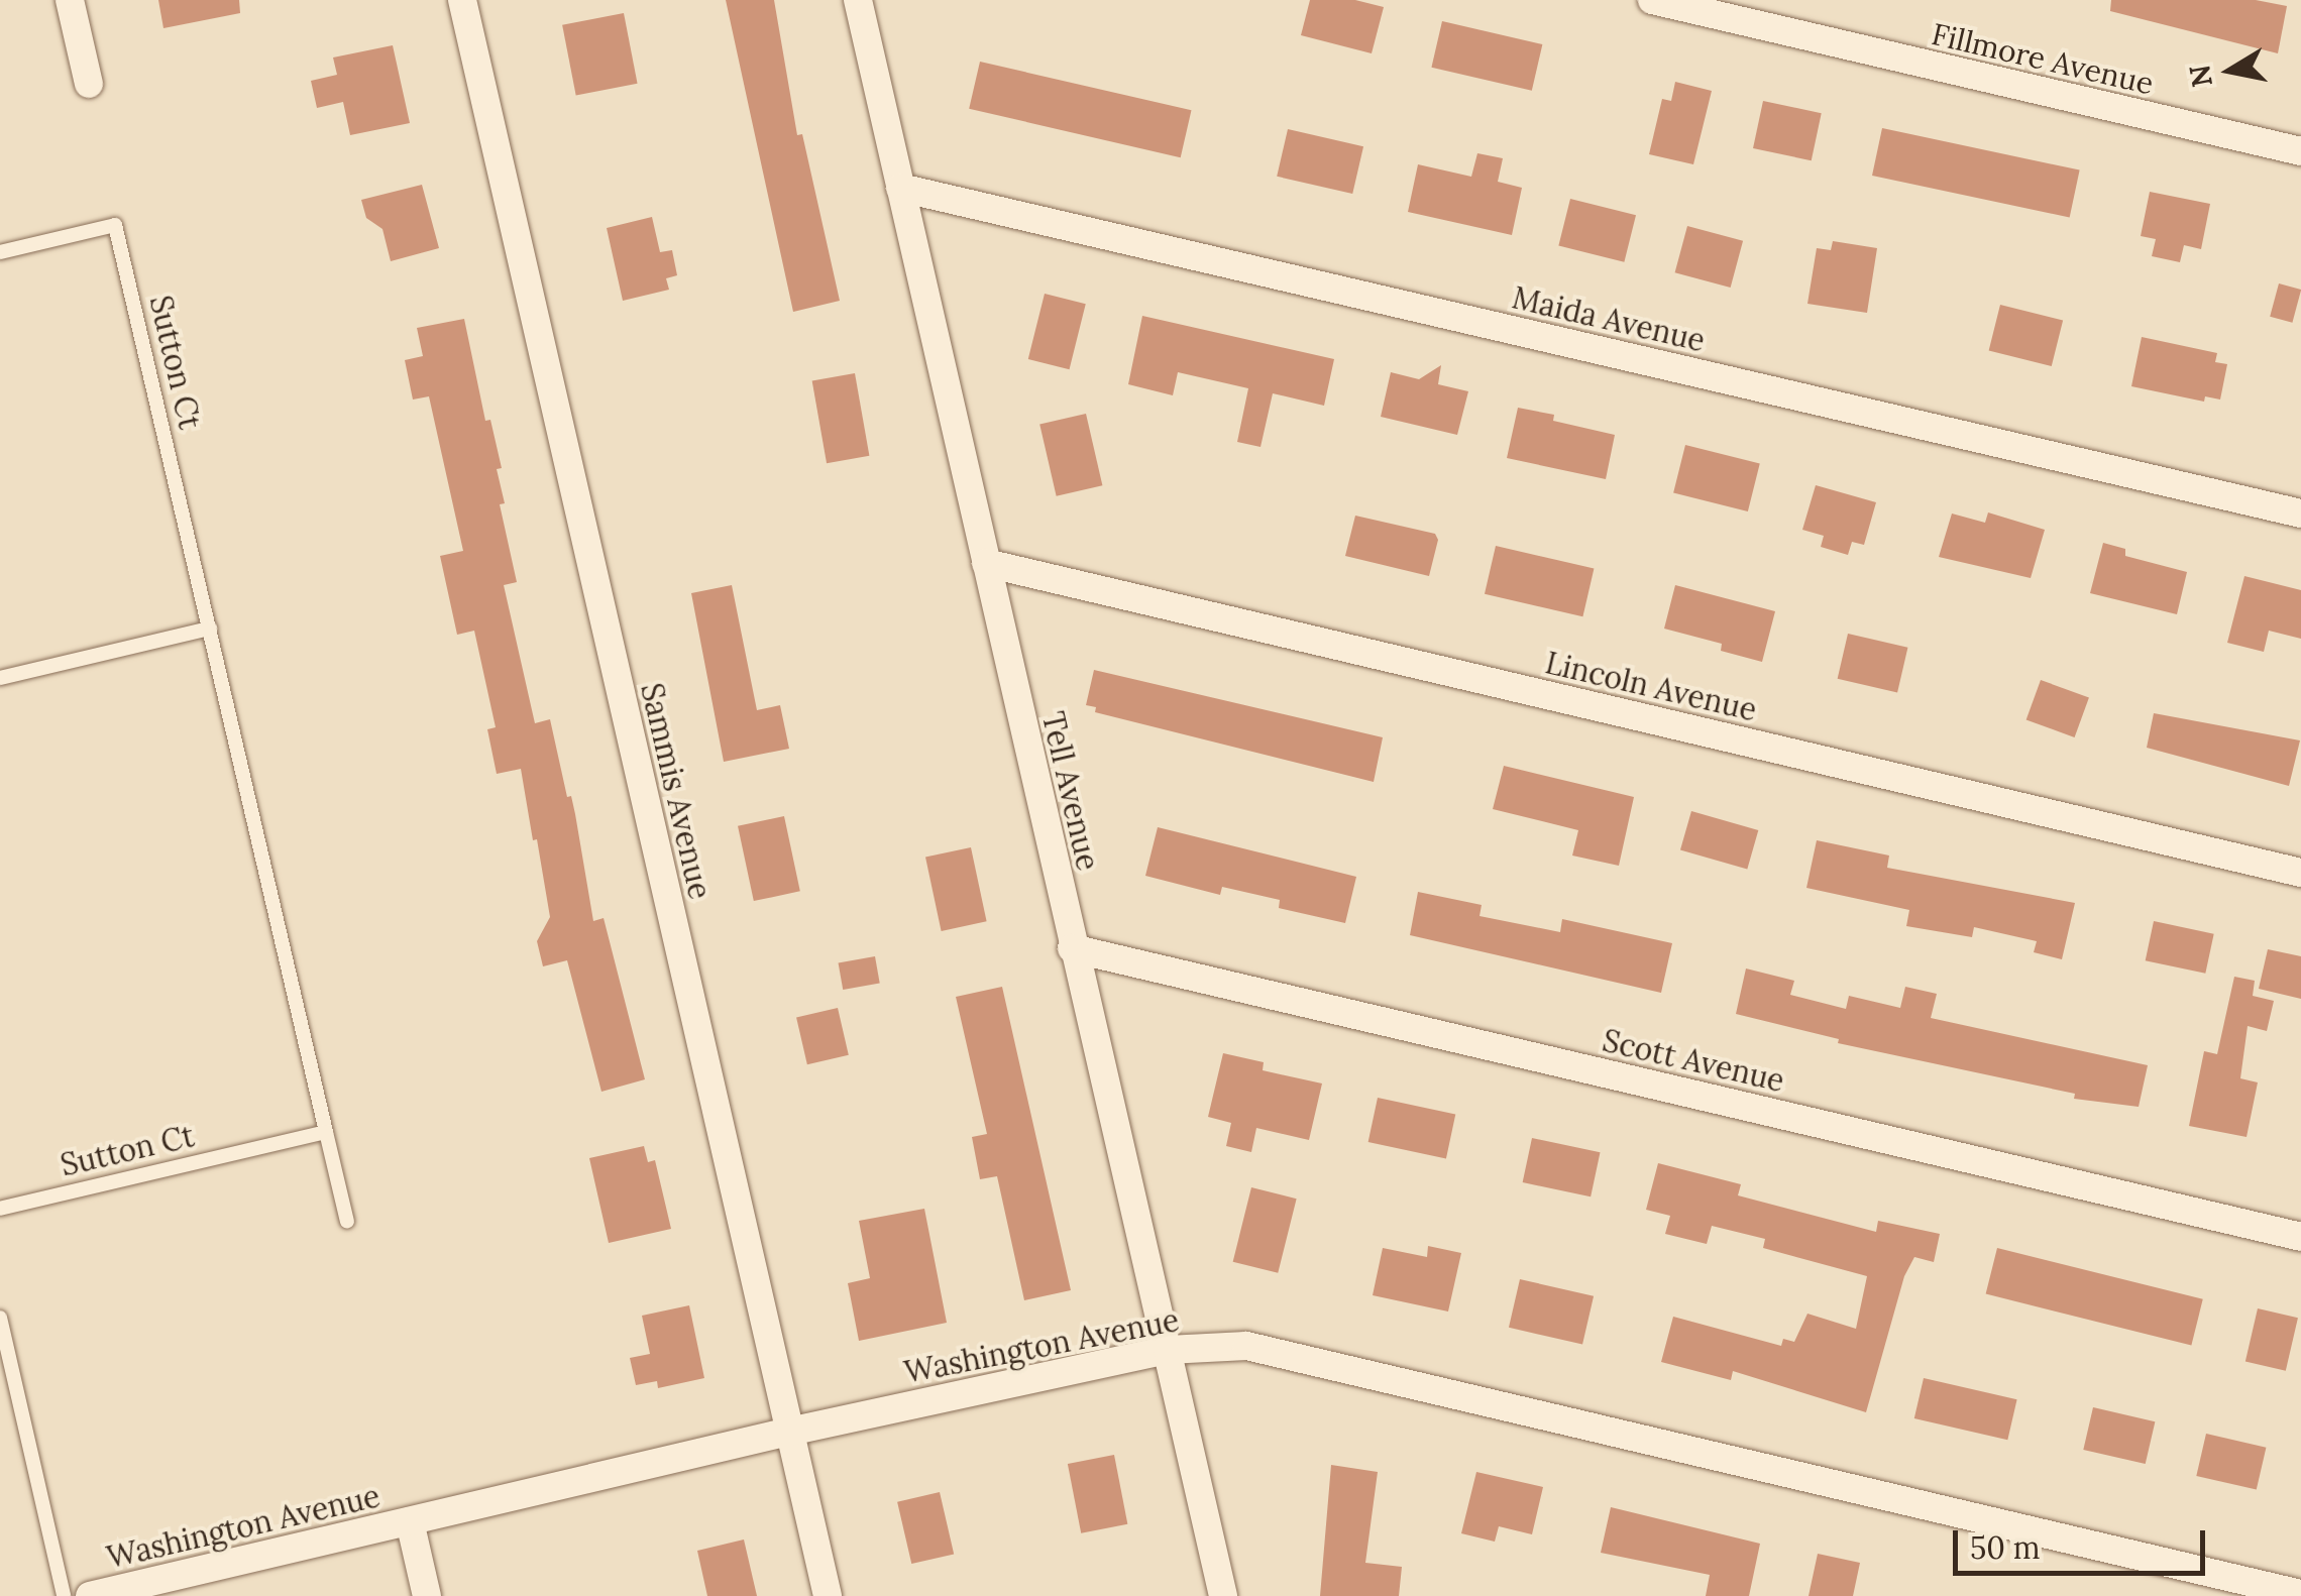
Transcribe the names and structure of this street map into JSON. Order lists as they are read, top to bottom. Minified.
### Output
{"streets":{"street":["Fillmore Avenue","Maida Avenue","Lincoln Avenue","Sammis Avenue","Tell Avenue","Scott Avenue","Washington Avenue"],"lane":["Sutton Ct"]},"crossings":[["Maida Avenue","Tell Avenue"],["Lincoln Avenue","Tell Avenue"],["Sammis Avenue","Washington Avenue"],["Tell Avenue","Scott Avenue"],["Tell Avenue","Washington Avenue"]],"scale_bar":"50 m","north":"left"}
